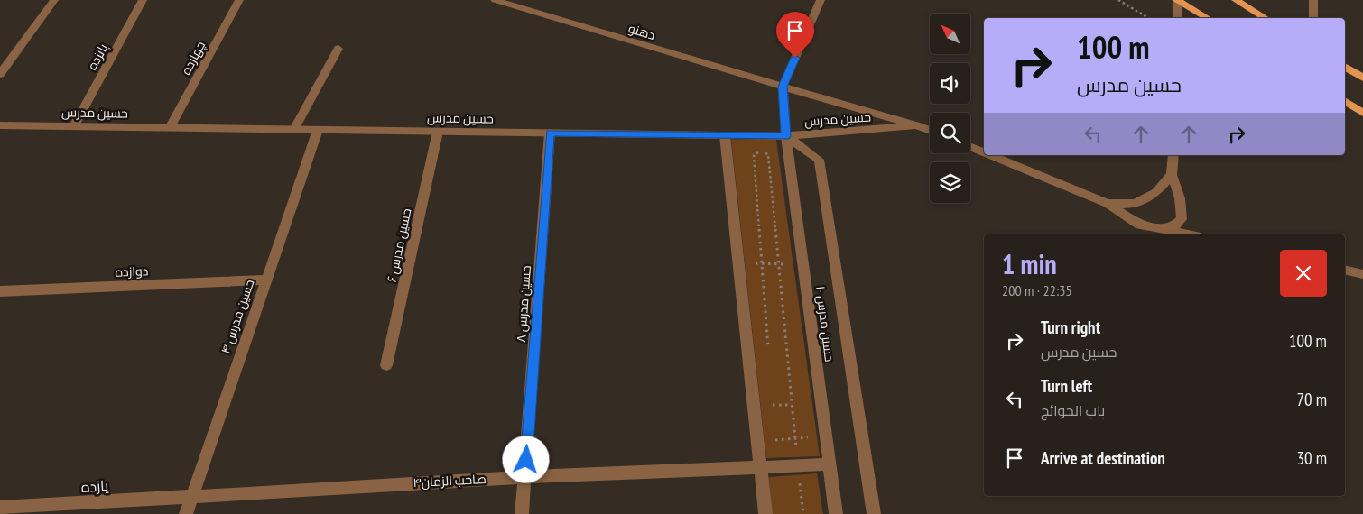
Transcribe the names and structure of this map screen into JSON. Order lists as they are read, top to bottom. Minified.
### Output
{"streets":{"street":["دهنو","پانزده","چهارده","حسین مدرس","حسین مدرس ۶","دوازده","حسین مدرس ۸","حسین مدرس ۴","حسین مدرس ۱۰","صاحب الزمان۴","یازده"]},"crossings":[["دهنو","حسین مدرس"],["دهنو","حسین مدرس ۱۰"],["پانزده","حسین مدرس"],["چهارده","حسین مدرس"],["حسین مدرس","حسین مدرس ۶"],["حسین مدرس","حسین مدرس ۸"],["حسین مدرس","حسین مدرس ۴"],["حسین مدرس","حسین مدرس ۱۰"],["دوازده","حسین مدرس ۴"],["حسین مدرس ۸","صاحب الزمان۴"],["حسین مدرس ۴","صاحب الزمان۴"],["حسین مدرس ۴","یازده"],["حسین مدرس ۱۰","صاحب الزمان۴"],["صاحب الزمان۴","یازده"]],"north":"top left","page":{"turn":["100 m","حسین مدرس"],"heading":["1 min","200 m · 22:35"],"list":[{"name":"Turn right","note":"حسین مدرس","value":"100 m"},{"name":"Turn left","note":"باب الحوائج","value":"70 m"},{"name":"Arrive at destination","value":"30 m"}]}}
